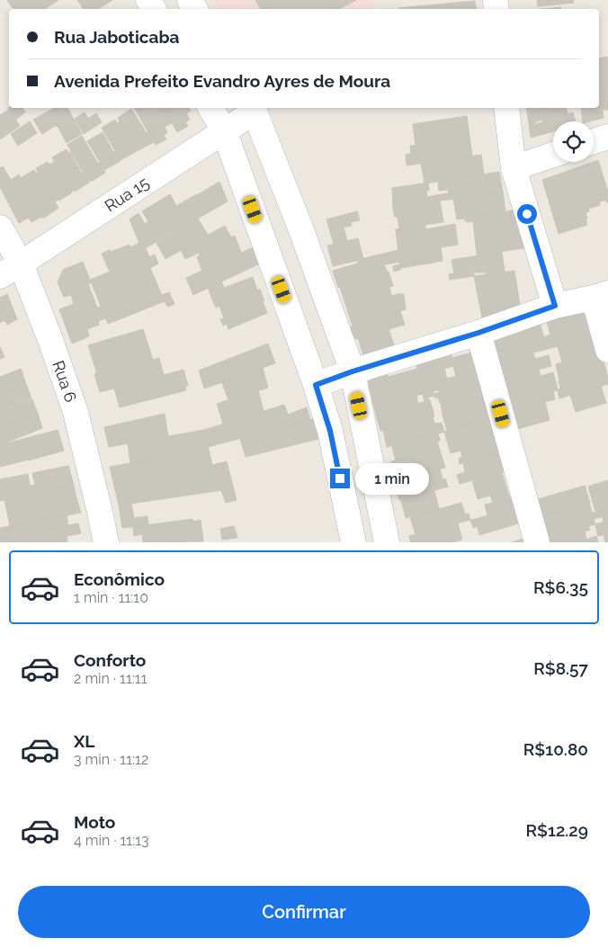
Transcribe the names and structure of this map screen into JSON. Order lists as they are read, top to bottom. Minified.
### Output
{"streets":{"street":["Rua 15","Rua 6"]},"crossings":[["Rua 15","Rua 6"]],"page":{"banner":["Rua Jaboticaba","Avenida Prefeito Evandro Ayres de Moura"],"bubble":"1 min","list":[{"name":"Econômico","note":"1 min · 11:10","value":"R$6.35"},{"name":"Conforto","note":"2 min · 11:11","value":"R$8.57"},{"name":"XL","note":"3 min · 11:12","value":"R$10.80"},{"name":"Moto","note":"4 min · 11:13","value":"R$12.29"}],"buttons":"Confirmar"}}
